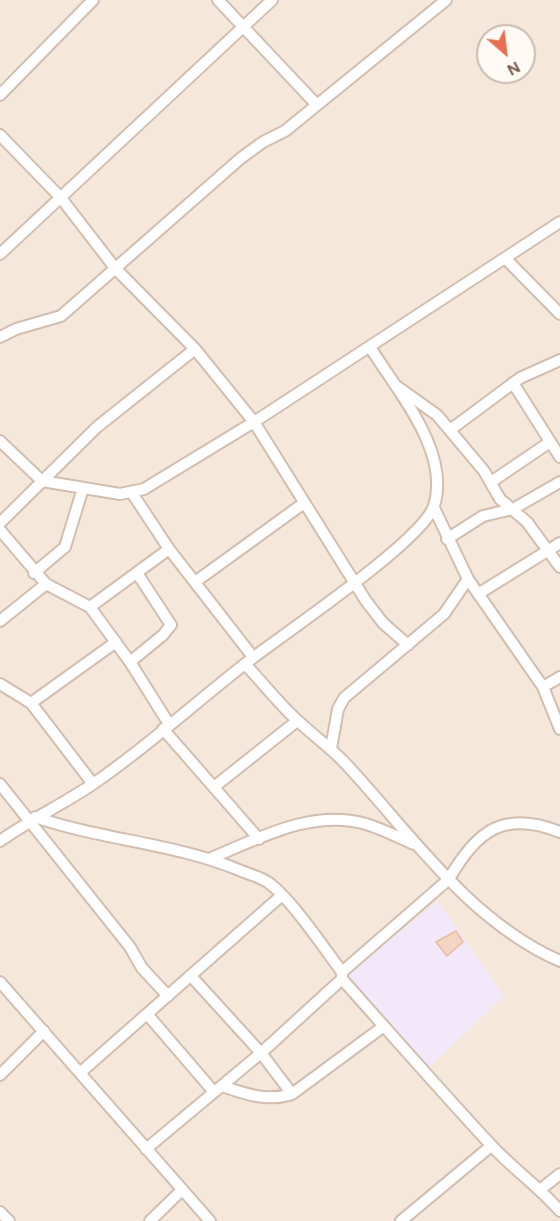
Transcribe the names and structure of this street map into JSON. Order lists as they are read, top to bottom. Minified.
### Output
{"north":"bottom right"}
